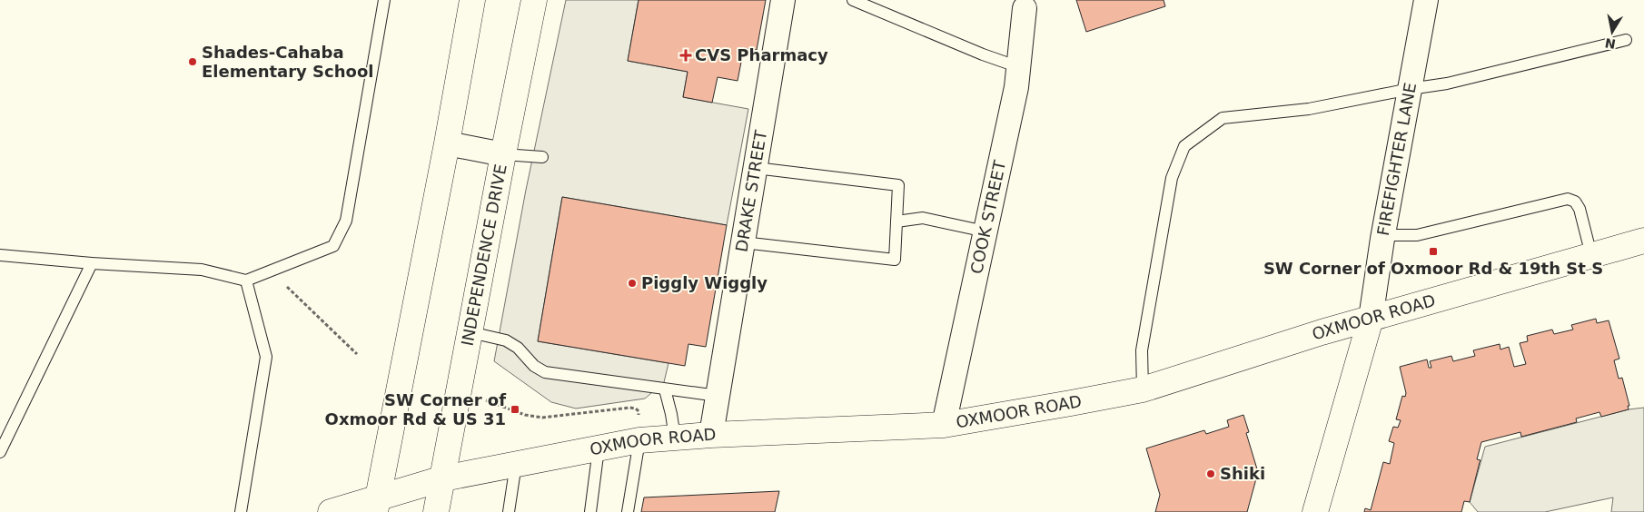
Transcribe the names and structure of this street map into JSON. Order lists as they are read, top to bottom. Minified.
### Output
{"streets":{"main road":["INDEPENDENCE DRIVE","OXMOOR ROAD"],"street":["FIREFIGHTER LANE","DRAKE STREET","COOK STREET"]},"crossings":[["FIREFIGHTER LANE","OXMOOR ROAD"],["DRAKE STREET","OXMOOR ROAD"],["COOK STREET","OXMOOR ROAD"],["INDEPENDENCE DRIVE","OXMOOR ROAD"]],"places":{"health":["CVS Pharmacy"],"other":["Shades-Cahaba Elementary School","Piggly Wiggly","Shiki"],"transit":["SW Corner of Oxmoor Rd & 19th St S","SW Corner of Oxmoor Rd & US 31"]},"north":"bottom"}
